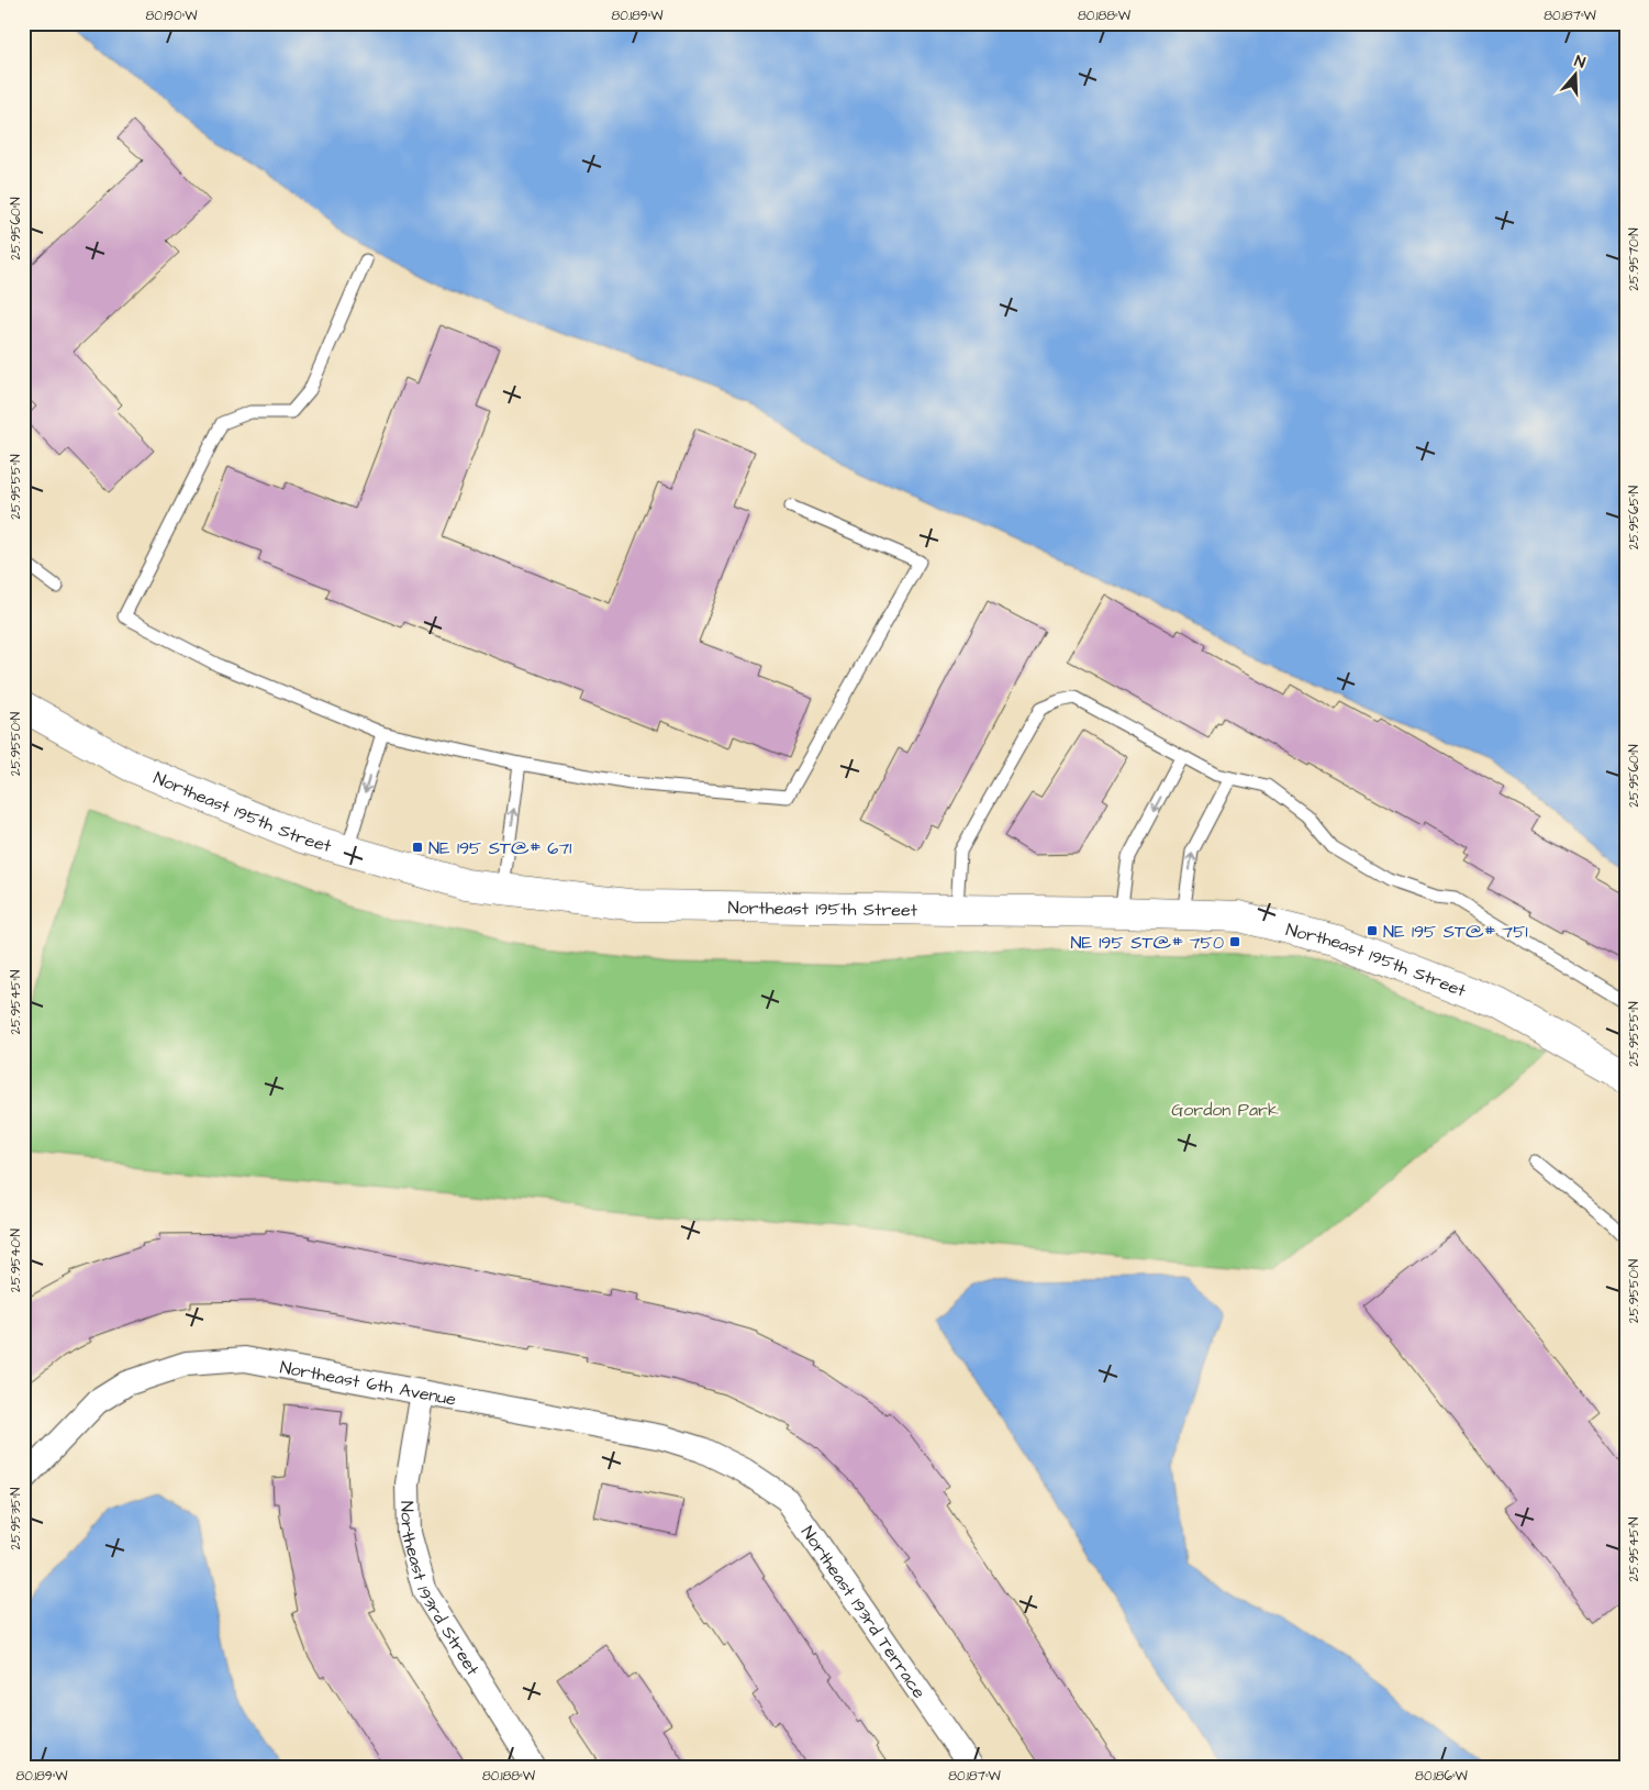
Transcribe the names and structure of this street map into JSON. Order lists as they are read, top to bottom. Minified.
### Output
{"streets":{"street":["Northeast 195th Street","Northeast 6th Avenue","Northeast 193rd Street","Northeast 193rd Terrace"]},"crossings":[["Northeast 6th Avenue","Northeast 193rd Street"],["Northeast 6th Avenue","Northeast 193rd Terrace"]],"parks":["Gordon Park"],"places":{"transit":["NE 195 ST@# 671","NE 195 ST@# 751","NE 195 ST@# 750"]},"north":"top","coordinates":["80.190°W","80.189°W","80.188°W","80.187°W","25.9560°N","25.9570°N","25.9555°N","25.9565°N","25.9550°N","25.9545°N","25.9540°N","25.9535°N","80.186°W"]}
